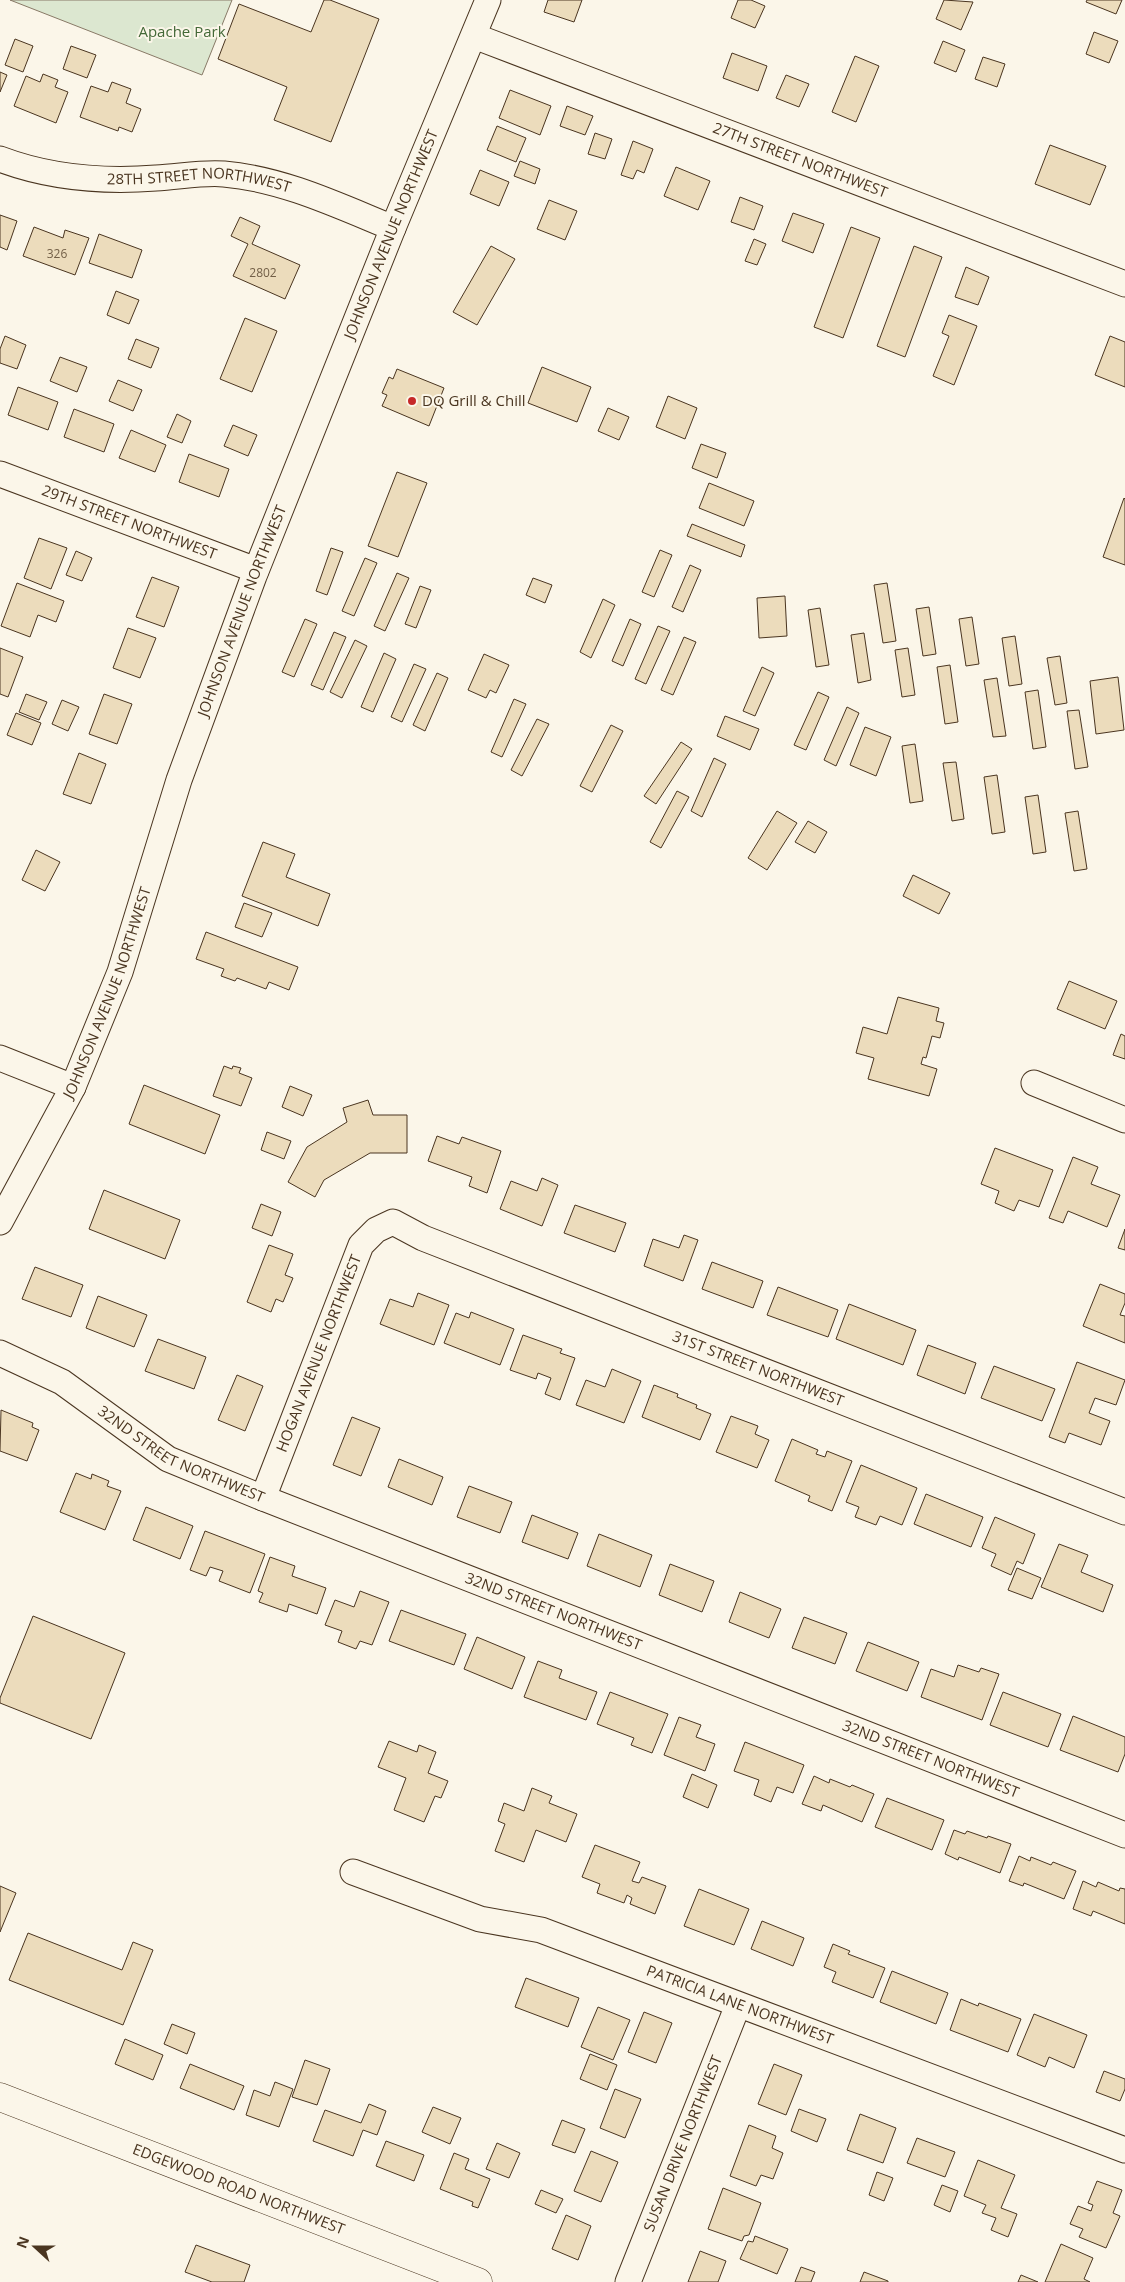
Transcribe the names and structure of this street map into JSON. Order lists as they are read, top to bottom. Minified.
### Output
{"streets":{"main road":["EDGEWOOD ROAD NORTHWEST"],"street":["27TH STREET NORTHWEST","28TH STREET NORTHWEST","JOHNSON AVENUE NORTHWEST","29TH STREET NORTHWEST","HOGAN AVENUE NORTHWEST","31ST STREET NORTHWEST","32ND STREET NORTHWEST","PATRICIA LANE NORTHWEST","SUSAN DRIVE NORTHWEST"]},"crossings":[["27TH STREET NORTHWEST","JOHNSON AVENUE NORTHWEST"],["28TH STREET NORTHWEST","JOHNSON AVENUE NORTHWEST"],["JOHNSON AVENUE NORTHWEST","29TH STREET NORTHWEST"],["HOGAN AVENUE NORTHWEST","31ST STREET NORTHWEST"],["HOGAN AVENUE NORTHWEST","32ND STREET NORTHWEST"],["PATRICIA LANE NORTHWEST","SUSAN DRIVE NORTHWEST"]],"parks":["Apache Park"],"places":["DQ Grill & Chill"],"house_numbers":["326","2802"],"north":"left"}
